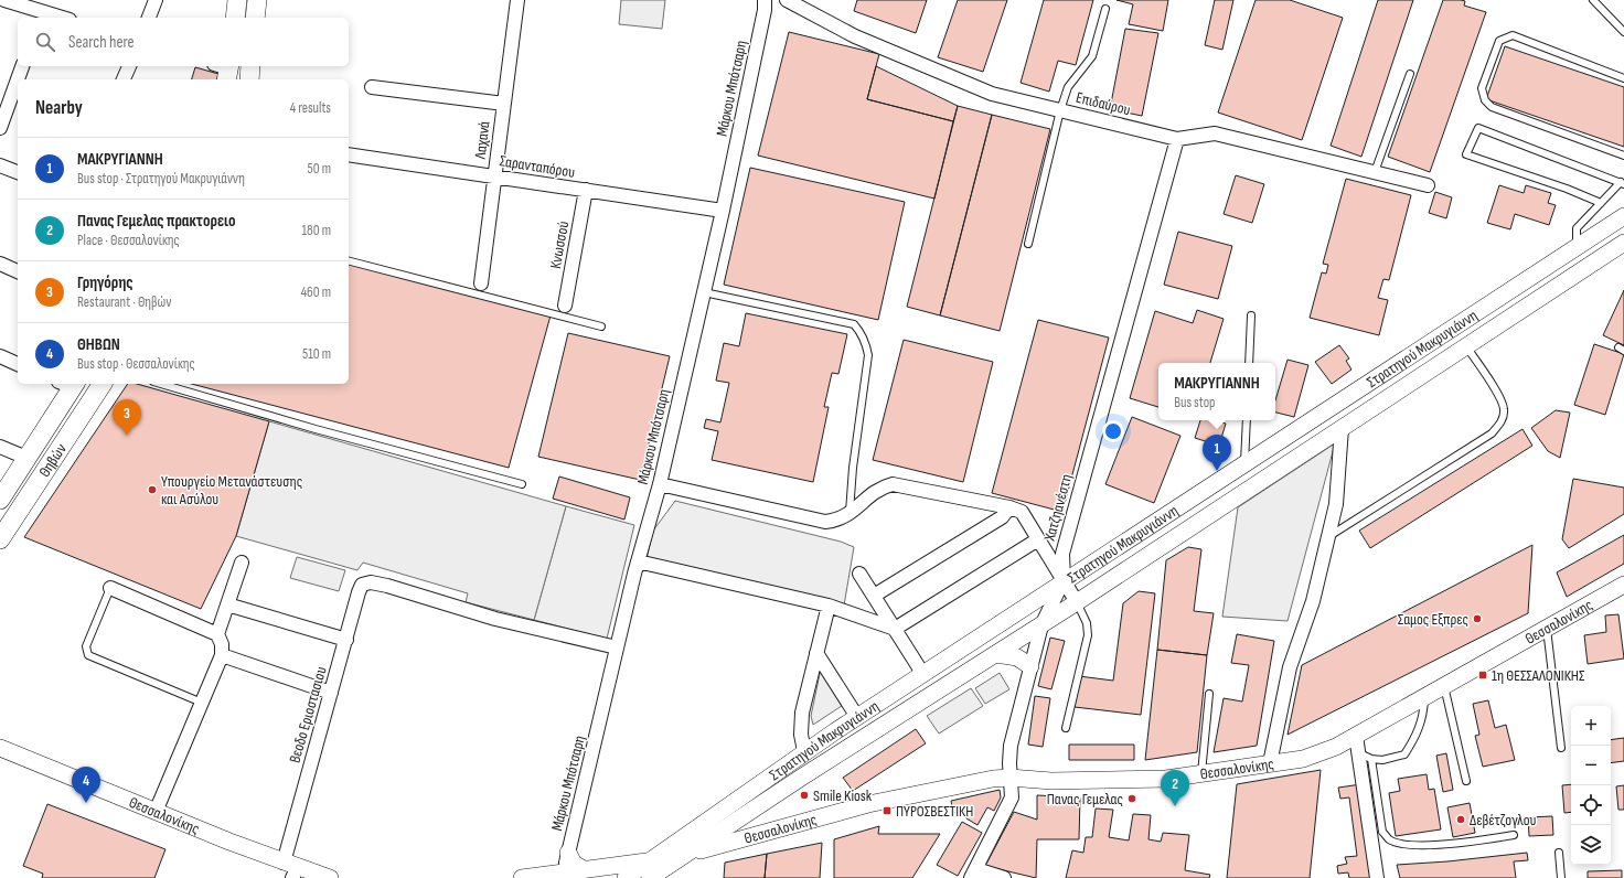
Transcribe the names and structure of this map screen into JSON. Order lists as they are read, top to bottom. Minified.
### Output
{"streets":{"main road":["Θηβών"],"street":["Μάρκου Μπότσαρη","Επιδαύρου","Λαχανά","Σαρανταπόρου","Κνωσσού","Στρατηγού Μακρυγιάννη","Χατζηανέστη","Θεσσαλονίκης","Βεοδο Εριοστασιου"]},"crossings":[["Μάρκου Μπότσαρη","Σαρανταπόρου"],["Μάρκου Μπότσαρη","Βεοδο Εριοστασιου"],["Επιδαύρου","Χατζηανέστη"],["Λαχανά","Σαρανταπόρου"],["Σαρανταπόρου","Κνωσσού"],["Στρατηγού Μακρυγιάννη","Χατζηανέστη"],["Στρατηγού Μακρυγιάννη","Θεσσαλονίκης"],["Χατζηανέστη","Θεσσαλονίκης"],["Θεσσαλονίκης","Βεοδο Εριοστασιου"]],"places":{"other":["Υπουργείο Μετανάστευσης και Ασύλου","Σαμος Εξπρες","Smile Kiosk","Πανας Γεμελας","Δεβέτζογλου"],"transit":["1η ΘΕΣΣΑΛΟΝΙΚΗΣ","ΠΥΡΟΣΒΕΣΤΙΚΗ"]},"page":{"search":"Search here","heading":["Nearby","4 results"],"list":[{"mark":"1","name":"ΜΑΚΡΥΓΙΑΝΝΗ","note":"Bus stop · Στρατηγού Μακρυγιάννη","value":"50 m"},{"mark":"2","name":"Πανας Γεμελας πρακτορειο","note":"Place · Θεσσαλονίκης","value":"180 m"},{"mark":"3","name":"Γρηγόρης","note":"Restaurant · Θηβών","value":"460 m"},{"mark":"4","name":"ΘΗΒΩΝ","note":"Bus stop · Θεσσαλονίκης","value":"510 m"}],"popup":["ΜΑΚΡΥΓΙΑΝΝΗ","Bus stop"],"pins":["3","1","4","2"],"map_buttons":["+","−"]}}
